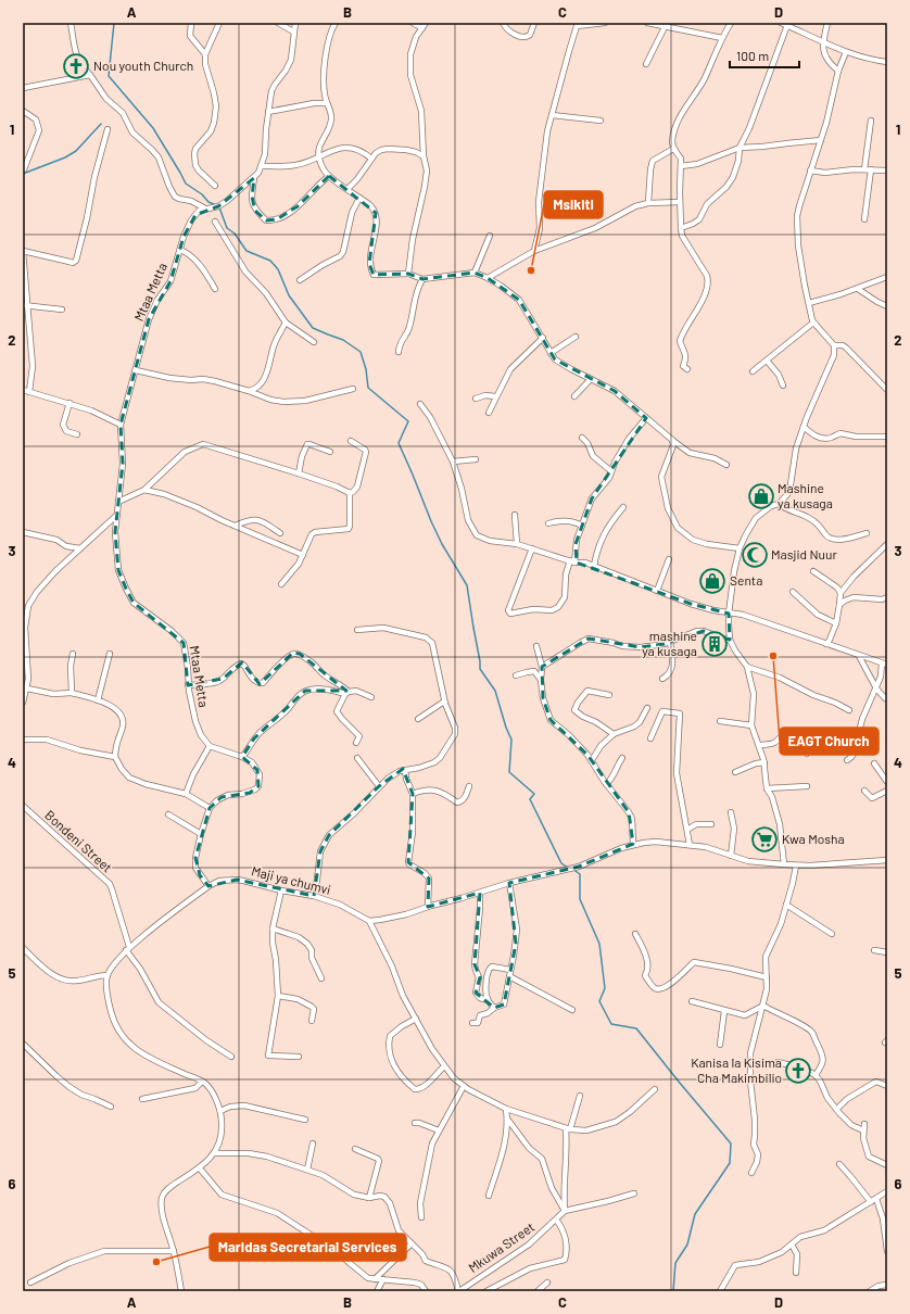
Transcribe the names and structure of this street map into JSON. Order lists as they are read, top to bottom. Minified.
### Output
{"streets":{"street":["Mtaa Metta","Bondeni Street","Maji ya chumvi","Mkuwa Street"]},"crossings":[["Bondeni Street","Maji ya chumvi"]],"places":{"church":["Nou youth Church","Kanisa la Kisima Cha Makimbilio"],"other":["Msikiti","EAGT Church","Maridas Secretarial Services"],"shop":["Mashine ya kusaga","Senta"],"mosque":["Masjid Nuur"],"building":["mashine ya kusaga"],"supermarket":["Kwa Mosha"]},"scale_bar":"100 m","grid":{"columns":["A","B","C","D"],"rows":["1","2","3","4","5","6"]}}
